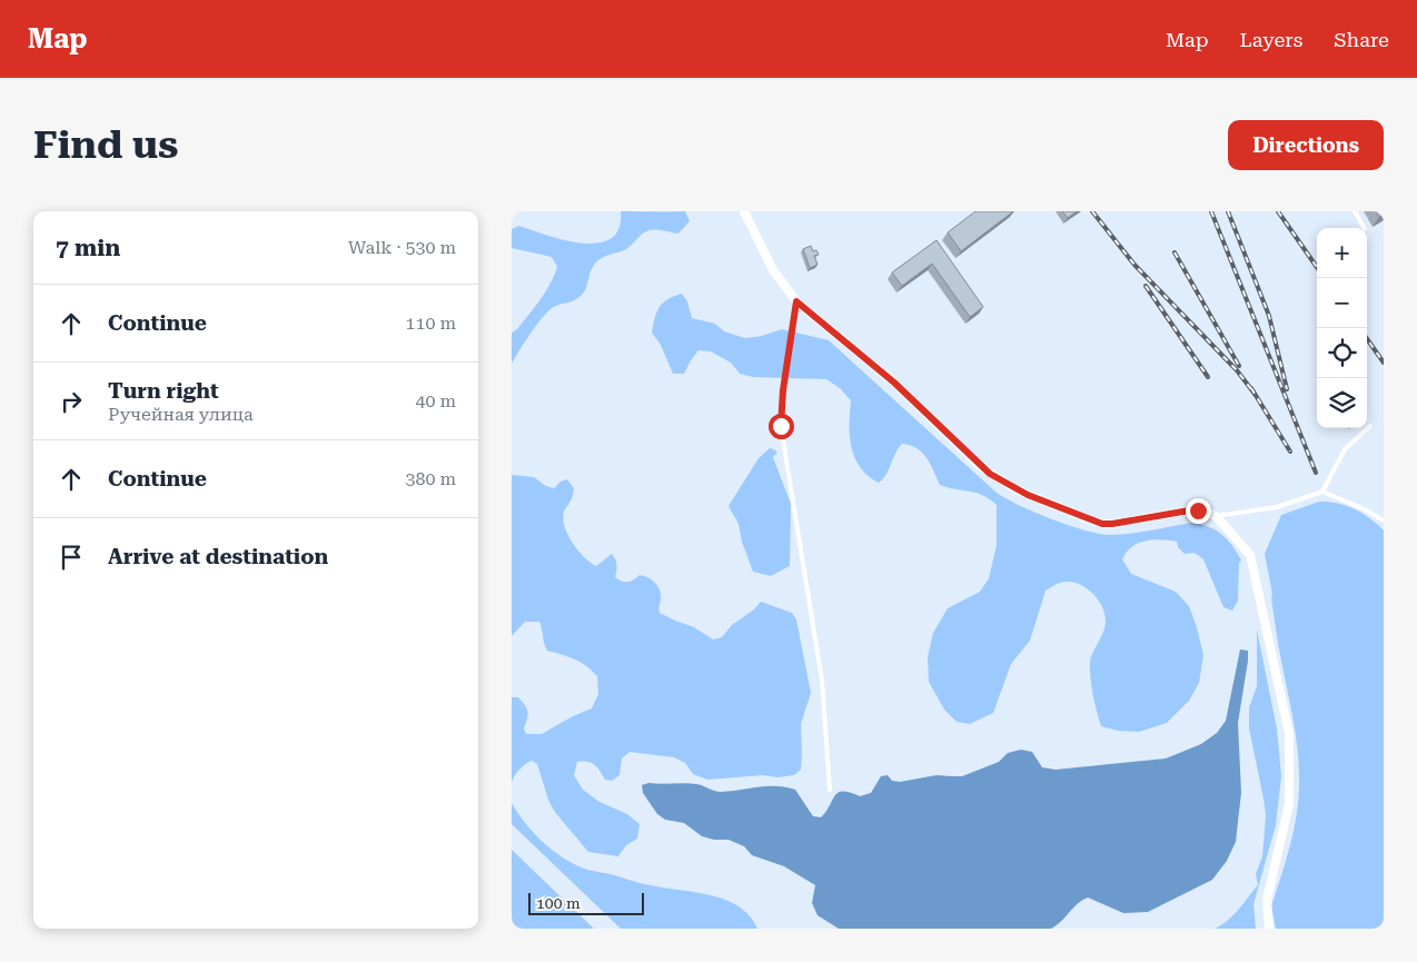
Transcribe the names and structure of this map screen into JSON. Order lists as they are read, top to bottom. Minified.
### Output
{"scale_bar":"100 m","page":{"header":"Map","nav":["Map","Layers","Share"],"buttons":"Directions","title":"Find us","heading":["7 min","Walk · 530 m"],"map_buttons":["+","−"],"list":[["Continue","110 m"],["Turn right","Ручейная улица","40 m"],["Continue","380 m"],"Arrive at destination"],"scale":"100 m"}}
